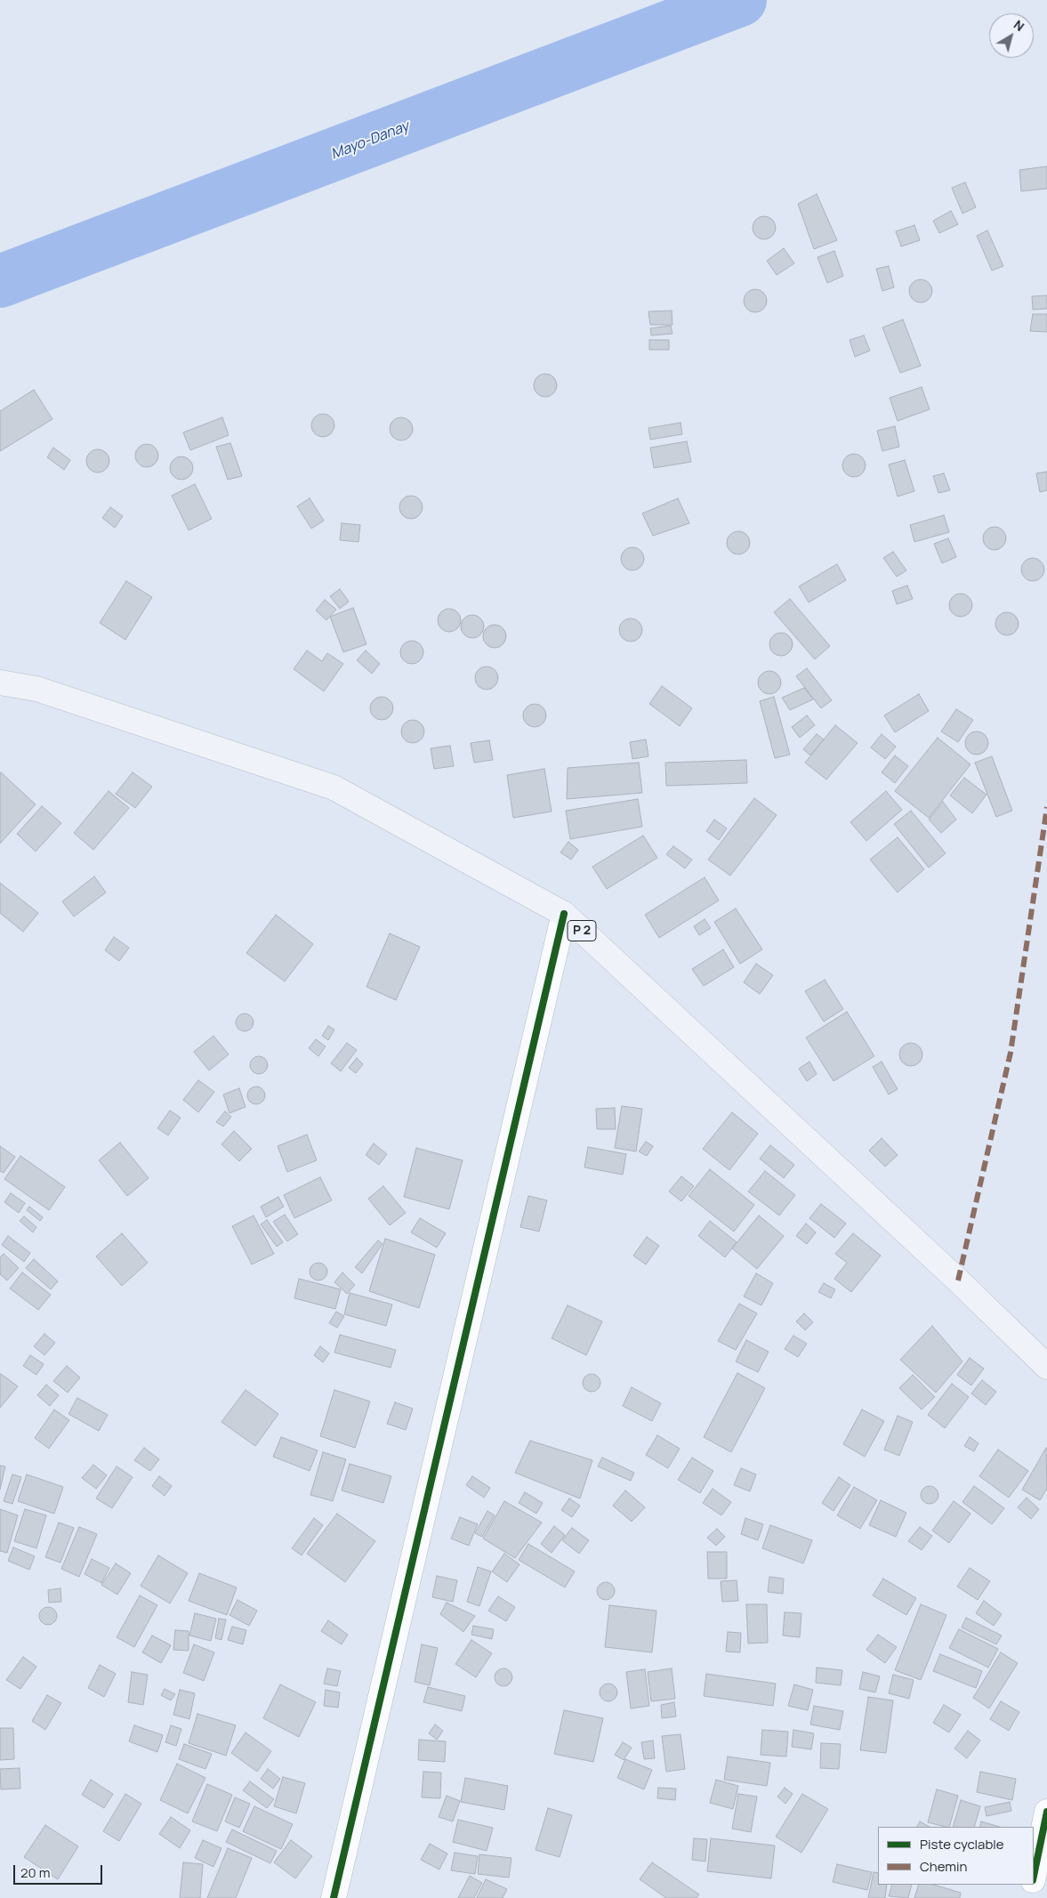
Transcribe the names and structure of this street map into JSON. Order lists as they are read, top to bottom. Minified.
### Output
{"streets":{"main road":["P 2"]},"water":["Mayo-Danay"],"legend":["Piste cyclable","Chemin"],"scale_bar":"20 m","north":"top right"}
